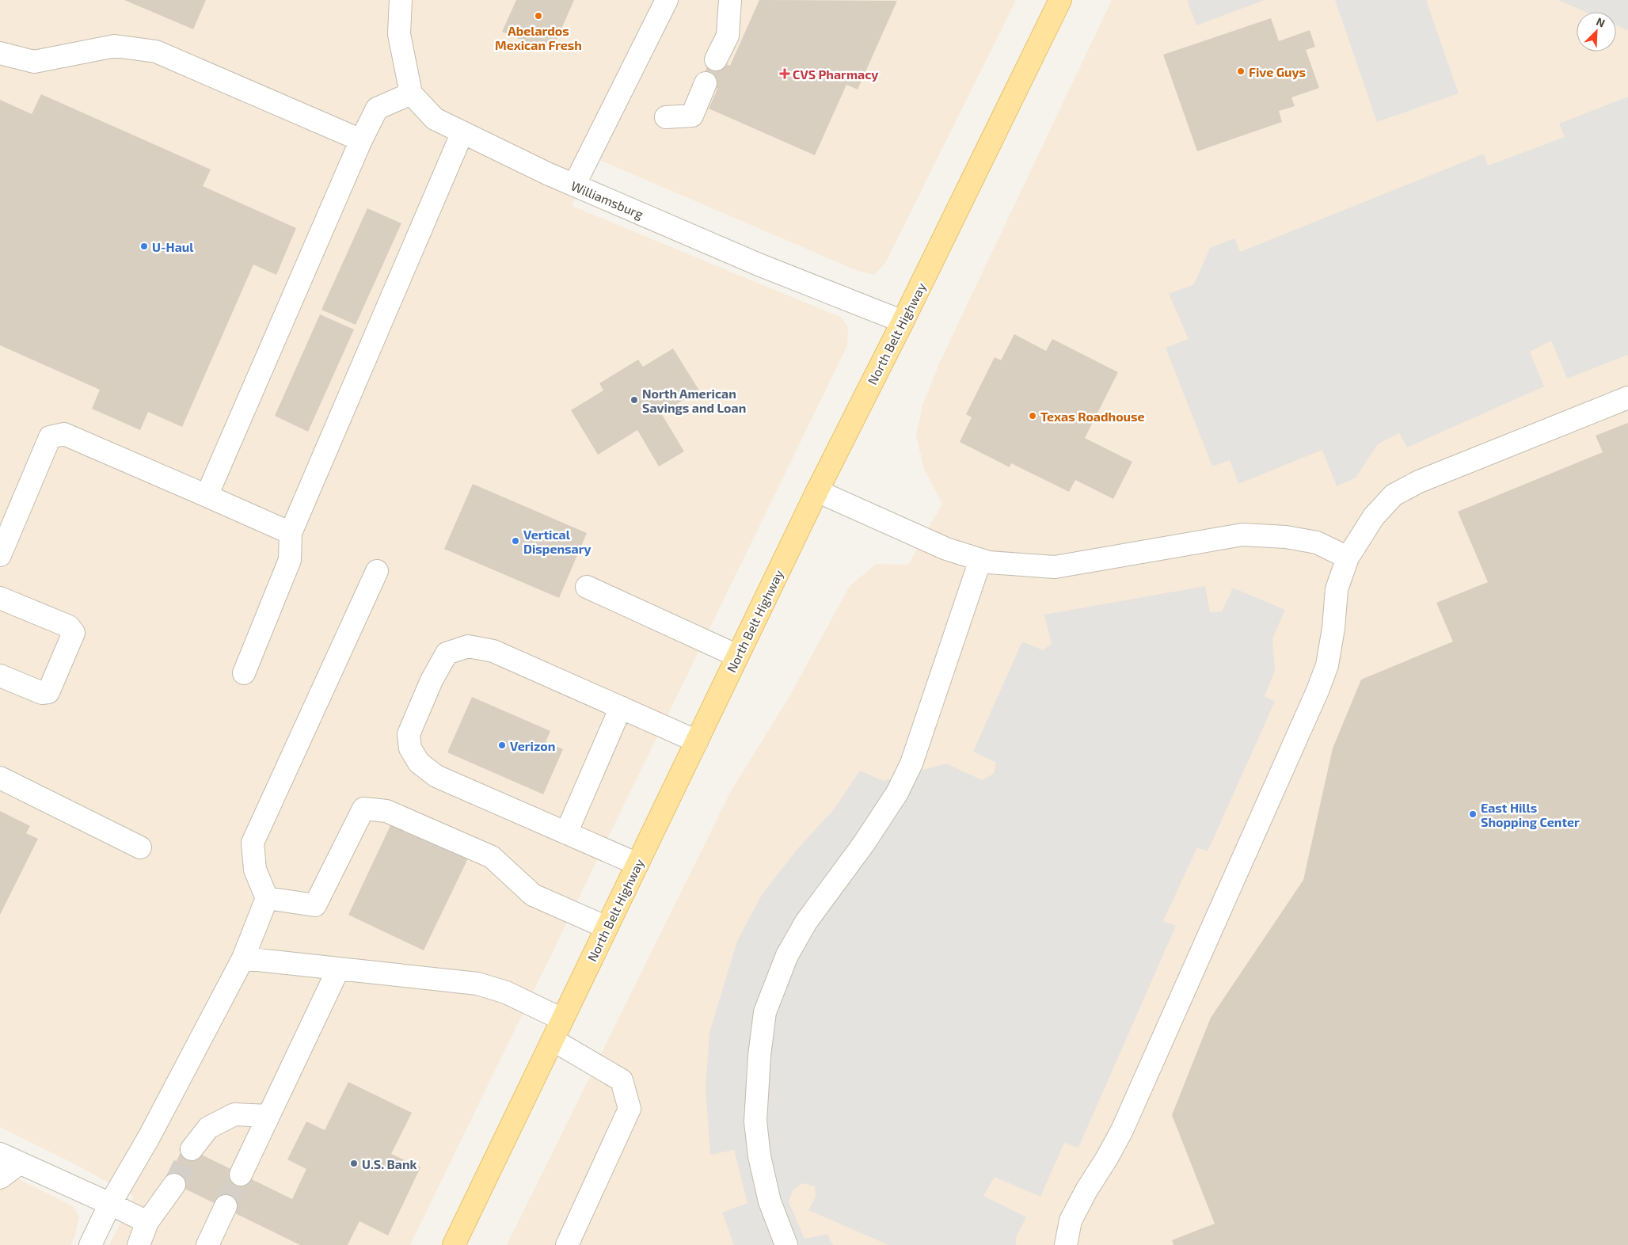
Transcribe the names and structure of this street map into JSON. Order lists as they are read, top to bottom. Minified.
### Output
{"streets":{"main road":["North Belt Highway"],"street":["Williamsburg"]},"crossings":[["Williamsburg","North Belt Highway"]],"places":{"other":["Abelardos Mexican Fresh","Five Guys","U-Haul","North American Savings and Loan","Texas Roadhouse","Vertical Dispensary","Verizon","East Hills Shopping Center","U.S. Bank"],"health":["CVS Pharmacy"]},"north":"top right"}
